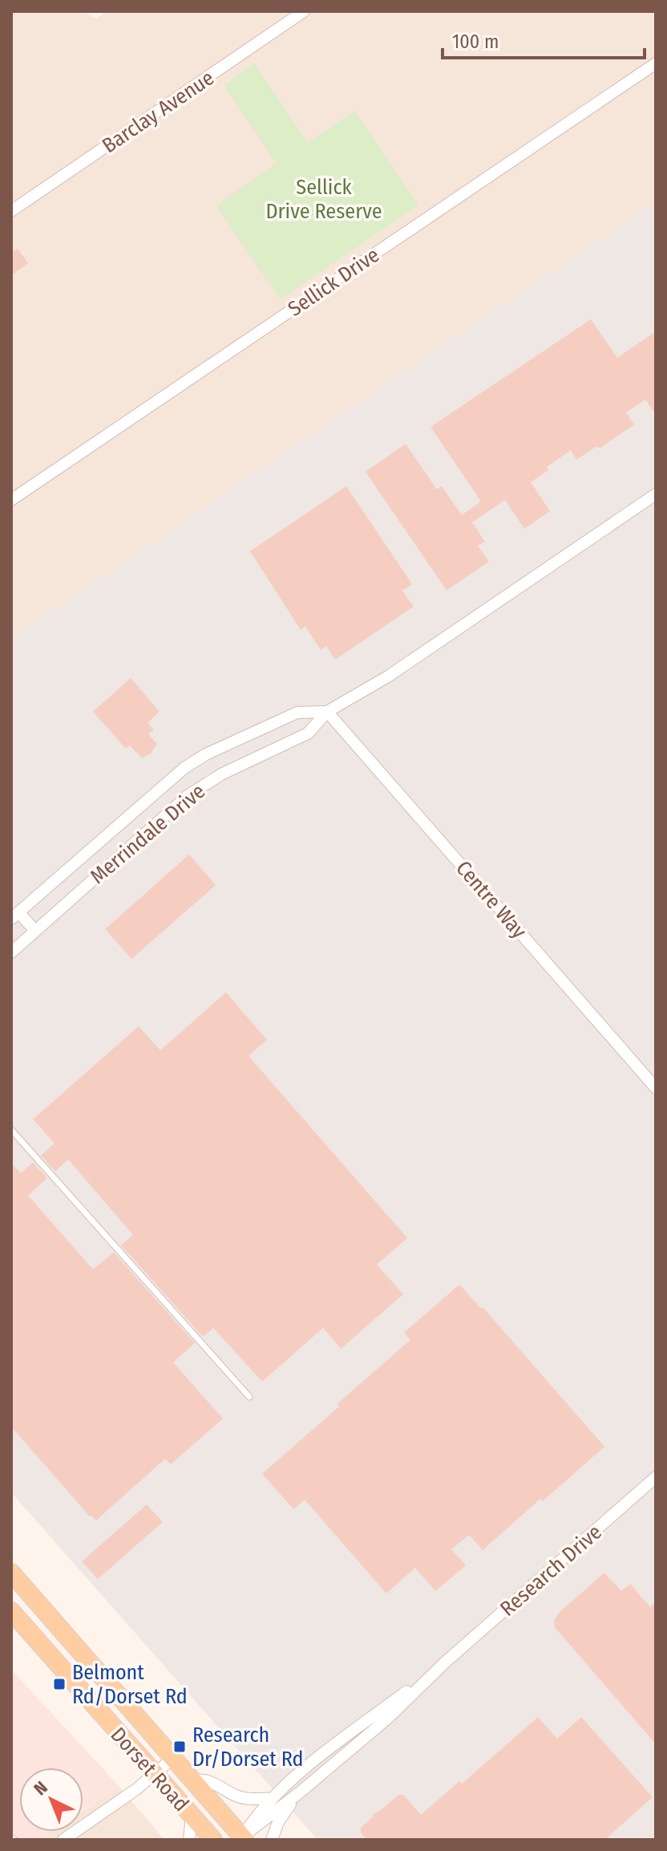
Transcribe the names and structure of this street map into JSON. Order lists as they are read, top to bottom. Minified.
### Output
{"streets":{"main road":["Dorset Road"],"street":["Barclay Avenue","Sellick Drive","Merrindale Drive","Centre Way","Research Drive"]},"crossings":[["Merrindale Drive","Centre Way"],["Research Drive","Dorset Road"]],"parks":["Sellick Drive Reserve"],"places":{"transit":["Belmont Rd/Dorset Rd","Research Dr/Dorset Rd"]},"scale_bar":"100 m","north":"top left"}
